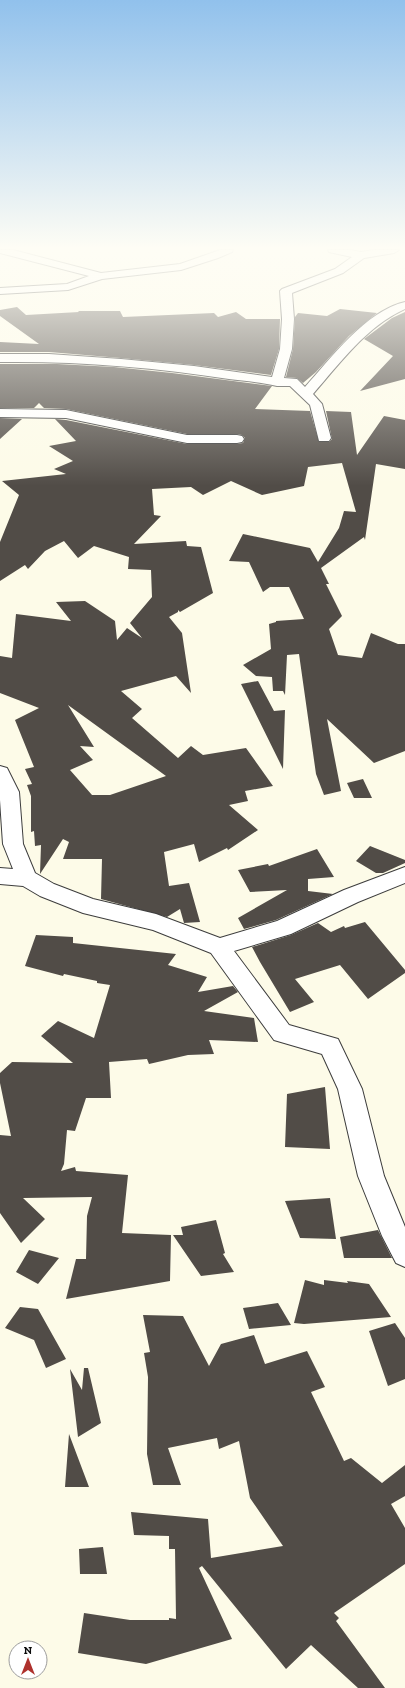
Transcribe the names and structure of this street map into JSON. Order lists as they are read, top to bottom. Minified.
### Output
{"north":"top"}
